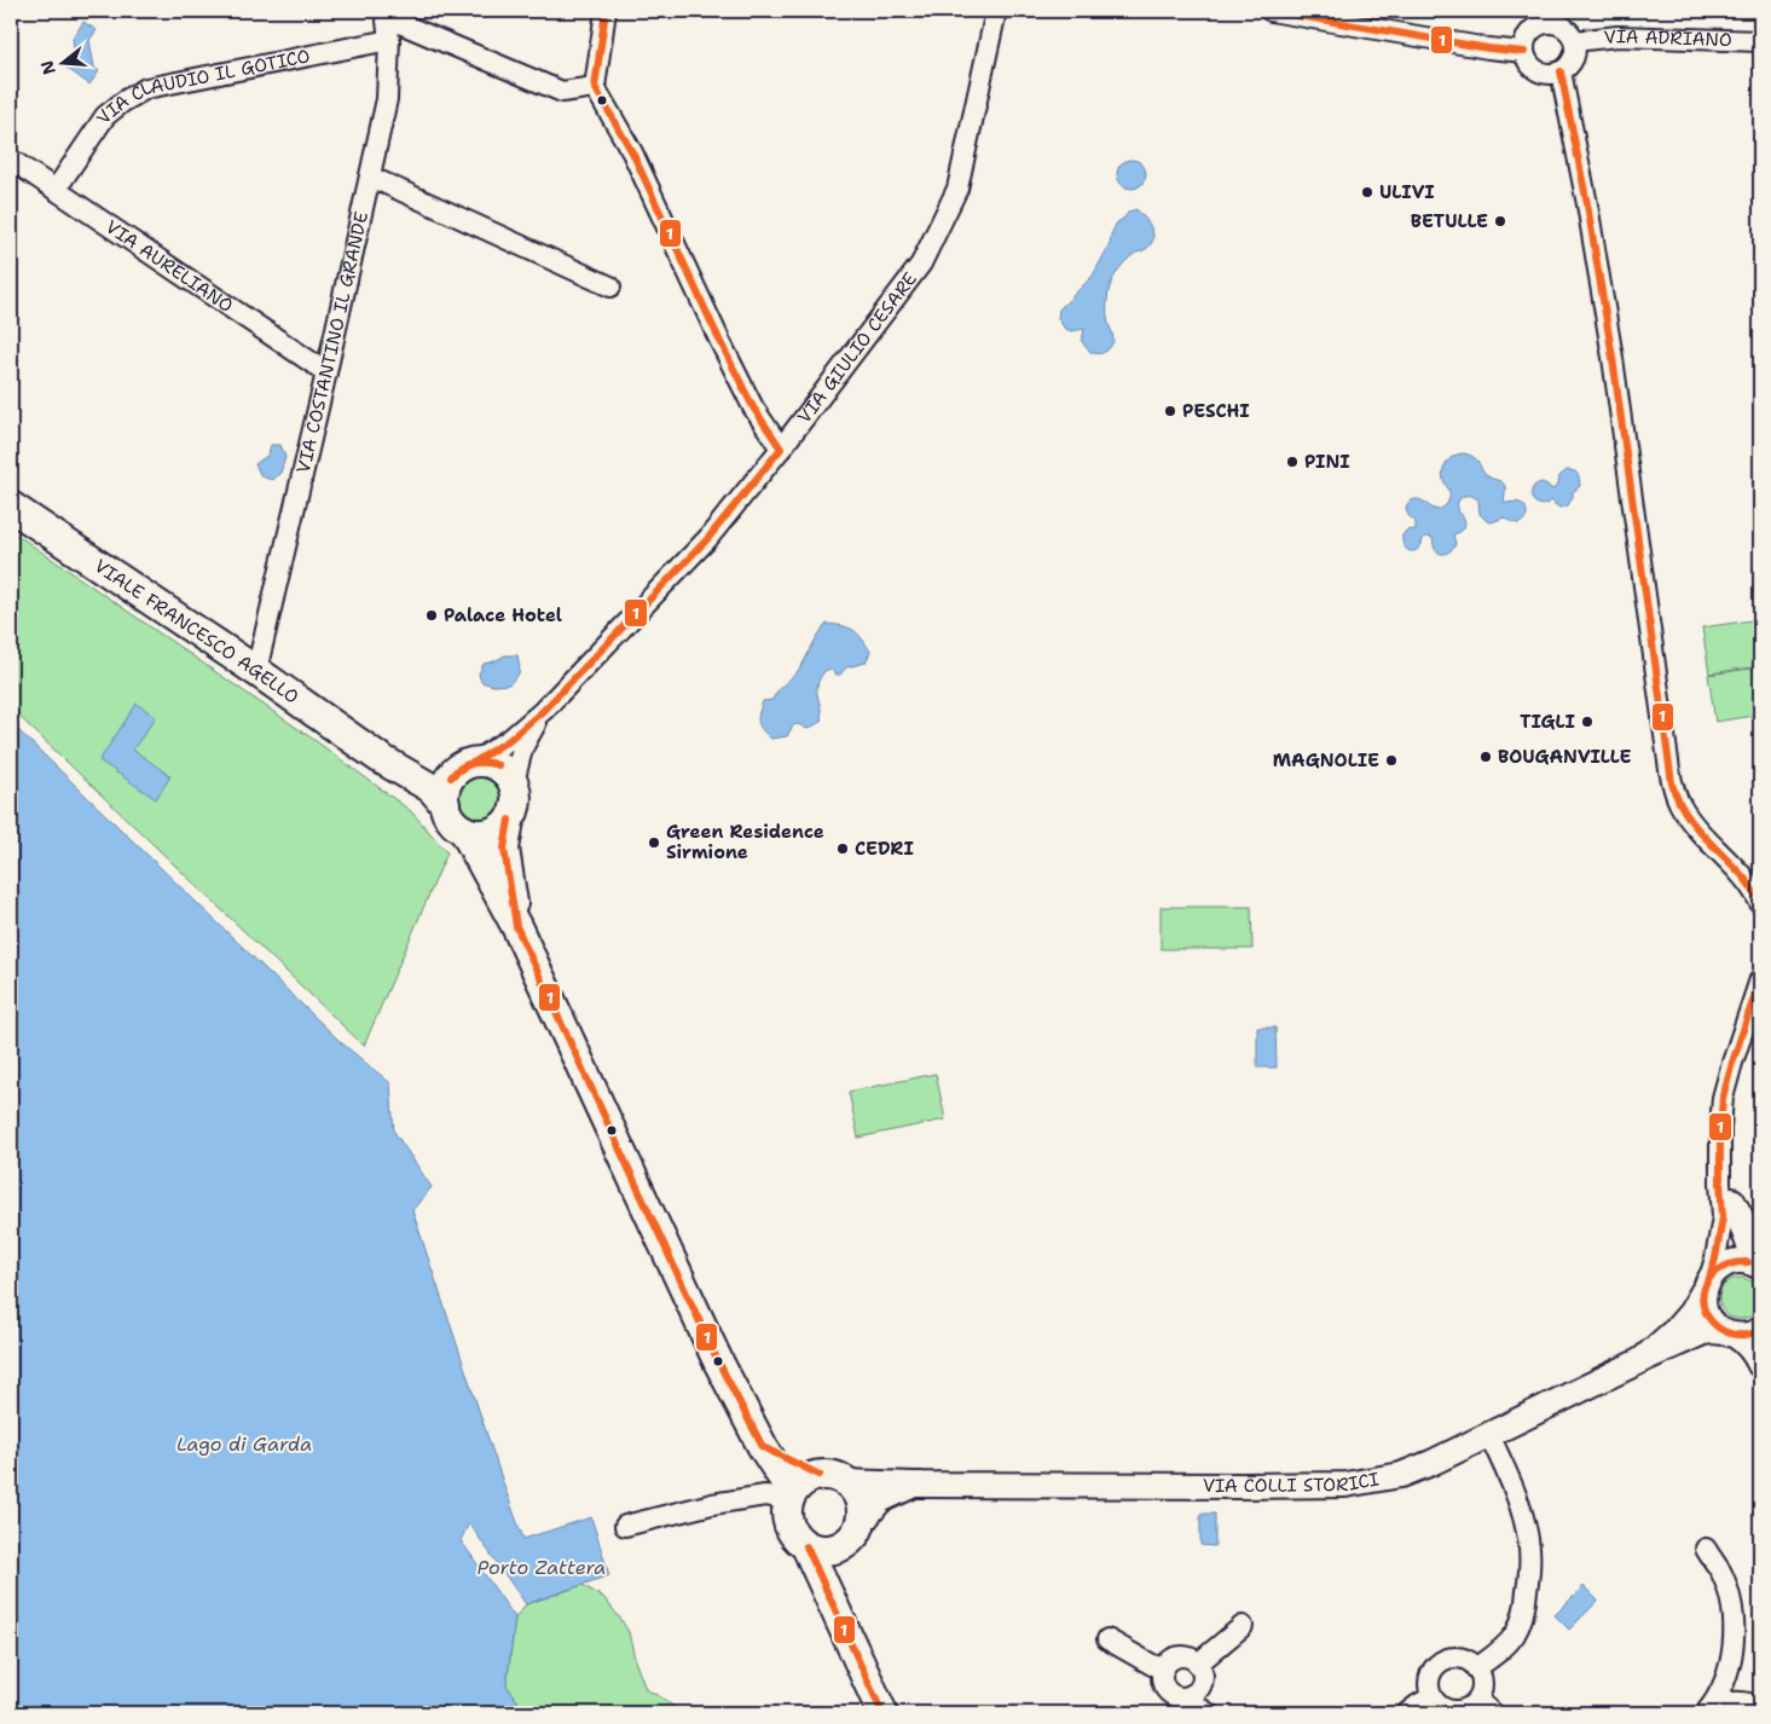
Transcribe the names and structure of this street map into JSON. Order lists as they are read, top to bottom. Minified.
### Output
{"streets":{"main road":["VIALE FRANCESCO AGELLO"],"street":["VIA ADRIANO","VIA CLAUDIO IL GOTICO","VIA AURELIANO","VIA COSTANTINO IL GRANDE","VIA GIULIO CESARE","VIA COLLI STORICI"]},"crossings":[["VIA CLAUDIO IL GOTICO","VIA AURELIANO"],["VIA CLAUDIO IL GOTICO","VIA COSTANTINO IL GRANDE"],["VIA AURELIANO","VIA COSTANTINO IL GRANDE"],["VIA COSTANTINO IL GRANDE","VIALE FRANCESCO AGELLO"],["VIA GIULIO CESARE","VIALE FRANCESCO AGELLO"]],"water":["Lago di Garda","Porto Zattera"],"places":["ULIVI","BETULLE","PESCHI","PINI","Palace Hotel","TIGLI","BOUGANVILLE","MAGNOLIE","Green Residence Sirmione","CEDRI"],"lines":["transit line 1"],"north":"left"}
